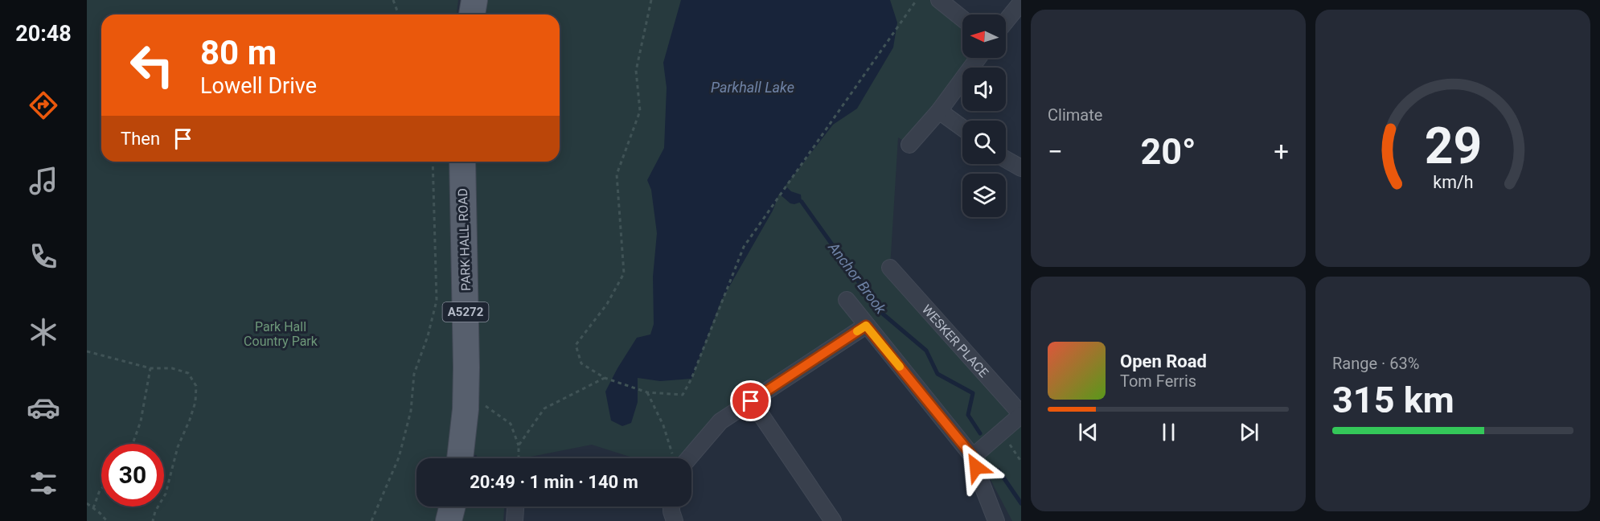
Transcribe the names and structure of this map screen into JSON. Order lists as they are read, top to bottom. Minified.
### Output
{"streets":{"main road":["PARK HALL ROAD","A5272"],"street":["WESKER PLACE"]},"water":["Parkhall Lake","Anchor Brook"],"parks":["Park Hall Country Park"],"north":"left","page":{"tabs":"20:48","tile":["Climate",["Range · 63%","315 km"]],"turn":["80 m","Lowell Drive"],"then":"Then","heat":["−","20°","+"],"song":["Open Road","Tom Ferris"],"limit":"30","trip":"20:49 · 1 min · 140 m","gauge":["29","km/h"]}}
